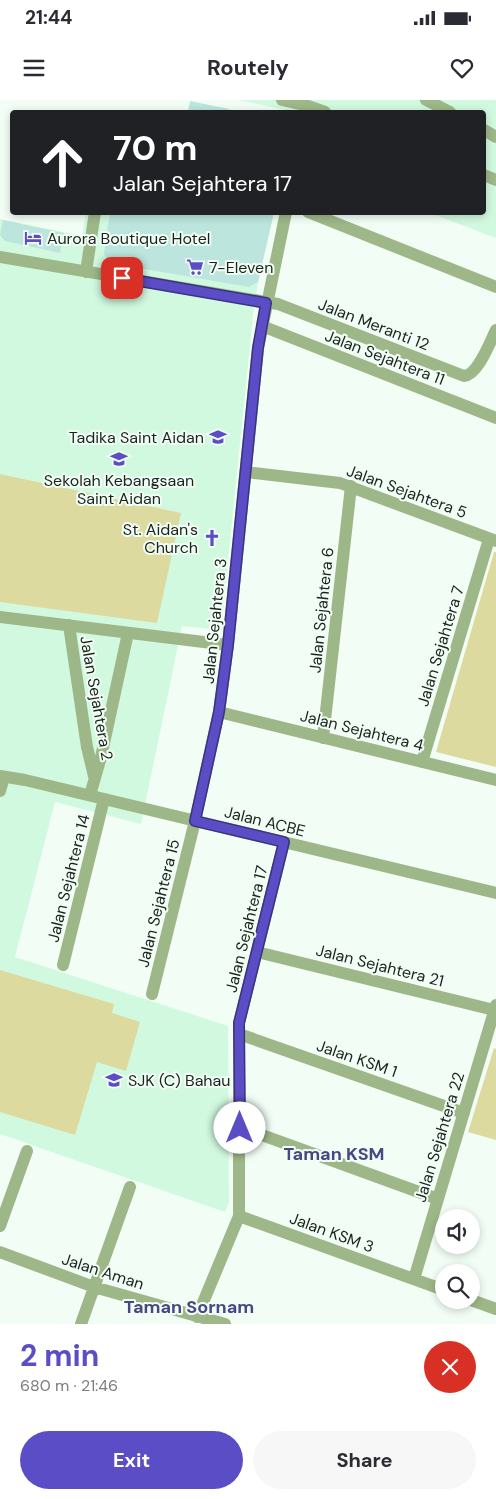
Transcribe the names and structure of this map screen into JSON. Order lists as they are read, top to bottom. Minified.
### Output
{"streets":{"street":["Jalan Meranti 12","Jalan Sejahtera 11","Jalan Sejahtera 5","Jalan Sejahtera 6","Jalan Sejahtera 3","Jalan Sejahtera 7","Jalan Sejahtera 2","Jalan Sejahtera 4","Jalan ACBE","Jalan Sejahtera 14","Jalan Sejahtera 15","Jalan Sejahtera 17","Jalan Sejahtera 21","Jalan KSM 1","Jalan Sejahtera 22","Jalan KSM 3","Jalan Aman"]},"crossings":[["Jalan Meranti 12","Jalan Sejahtera 3"],["Jalan Sejahtera 11","Jalan Sejahtera 3"],["Jalan Sejahtera 5","Jalan Sejahtera 6"],["Jalan Sejahtera 5","Jalan Sejahtera 3"],["Jalan Sejahtera 5","Jalan Sejahtera 7"],["Jalan Sejahtera 6","Jalan Sejahtera 4"],["Jalan Sejahtera 3","Jalan Sejahtera 4"],["Jalan Sejahtera 3","Jalan ACBE"],["Jalan Sejahtera 3","Jalan Sejahtera 15"],["Jalan Sejahtera 7","Jalan Sejahtera 4"],["Jalan Sejahtera 2","Jalan ACBE"],["Jalan ACBE","Jalan Sejahtera 14"],["Jalan ACBE","Jalan Sejahtera 15"],["Jalan ACBE","Jalan Sejahtera 17"],["Jalan Sejahtera 17","Jalan Sejahtera 21"],["Jalan Sejahtera 17","Jalan KSM 1"],["Jalan Sejahtera 17","Jalan KSM 3"],["Jalan Sejahtera 21","Jalan Sejahtera 22"],["Jalan KSM 1","Jalan Sejahtera 22"],["Jalan Sejahtera 22","Jalan KSM 3"]],"districts":["Taman KSM","Taman Sornam"],"places":{"hotel":["Aurora Boutique Hotel"],"supermarket":["7-Eleven"],"school or university":["Tadika Saint Aidan","Sekolah Kebangsaan Saint Aidan","SJK (C) Bahau"],"church":["St. Aidan's Church"]},"page":{"status":"21:44","header":"Routely","turn":["70 m","Jalan Sejahtera 17"],"heading":["2 min","680 m · 21:46"],"buttons":["Exit","Share"]}}
